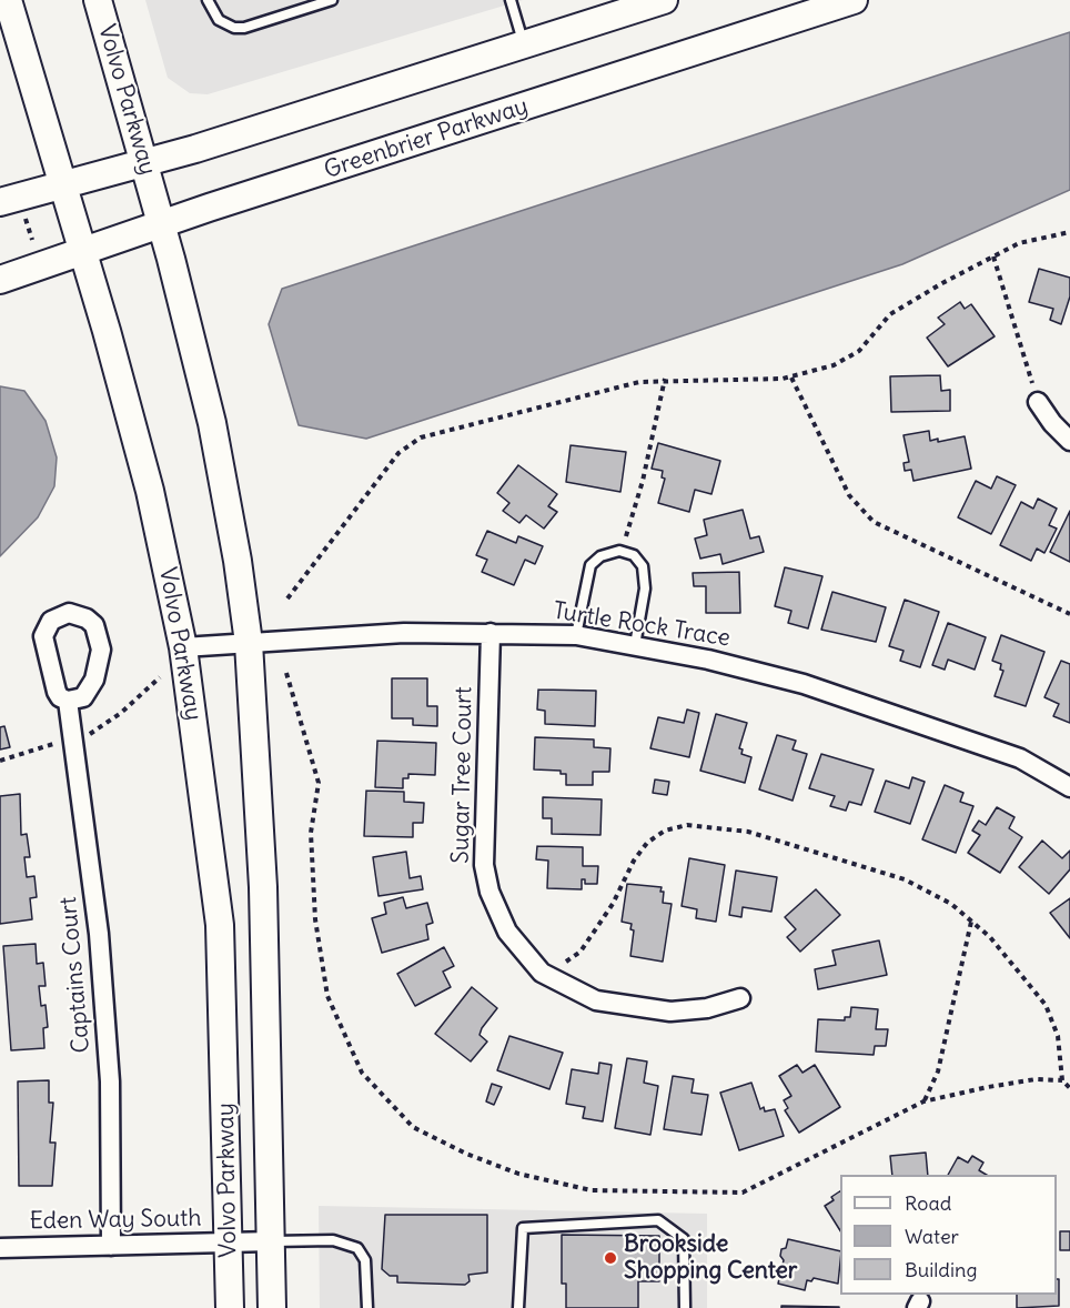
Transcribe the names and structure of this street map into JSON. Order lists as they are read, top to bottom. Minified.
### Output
{"streets":{"main road":["Volvo Parkway","Greenbrier Parkway"],"street":["Turtle Rock Trace","Sugar Tree Court","Captains Court","Eden Way South"]},"crossings":[["Volvo Parkway","Greenbrier Parkway"],["Volvo Parkway","Turtle Rock Trace"],["Volvo Parkway","Eden Way South"],["Turtle Rock Trace","Sugar Tree Court"],["Captains Court","Eden Way South"]],"places":["Brookside Shopping Center"],"legend":["Road","Water","Building"]}
